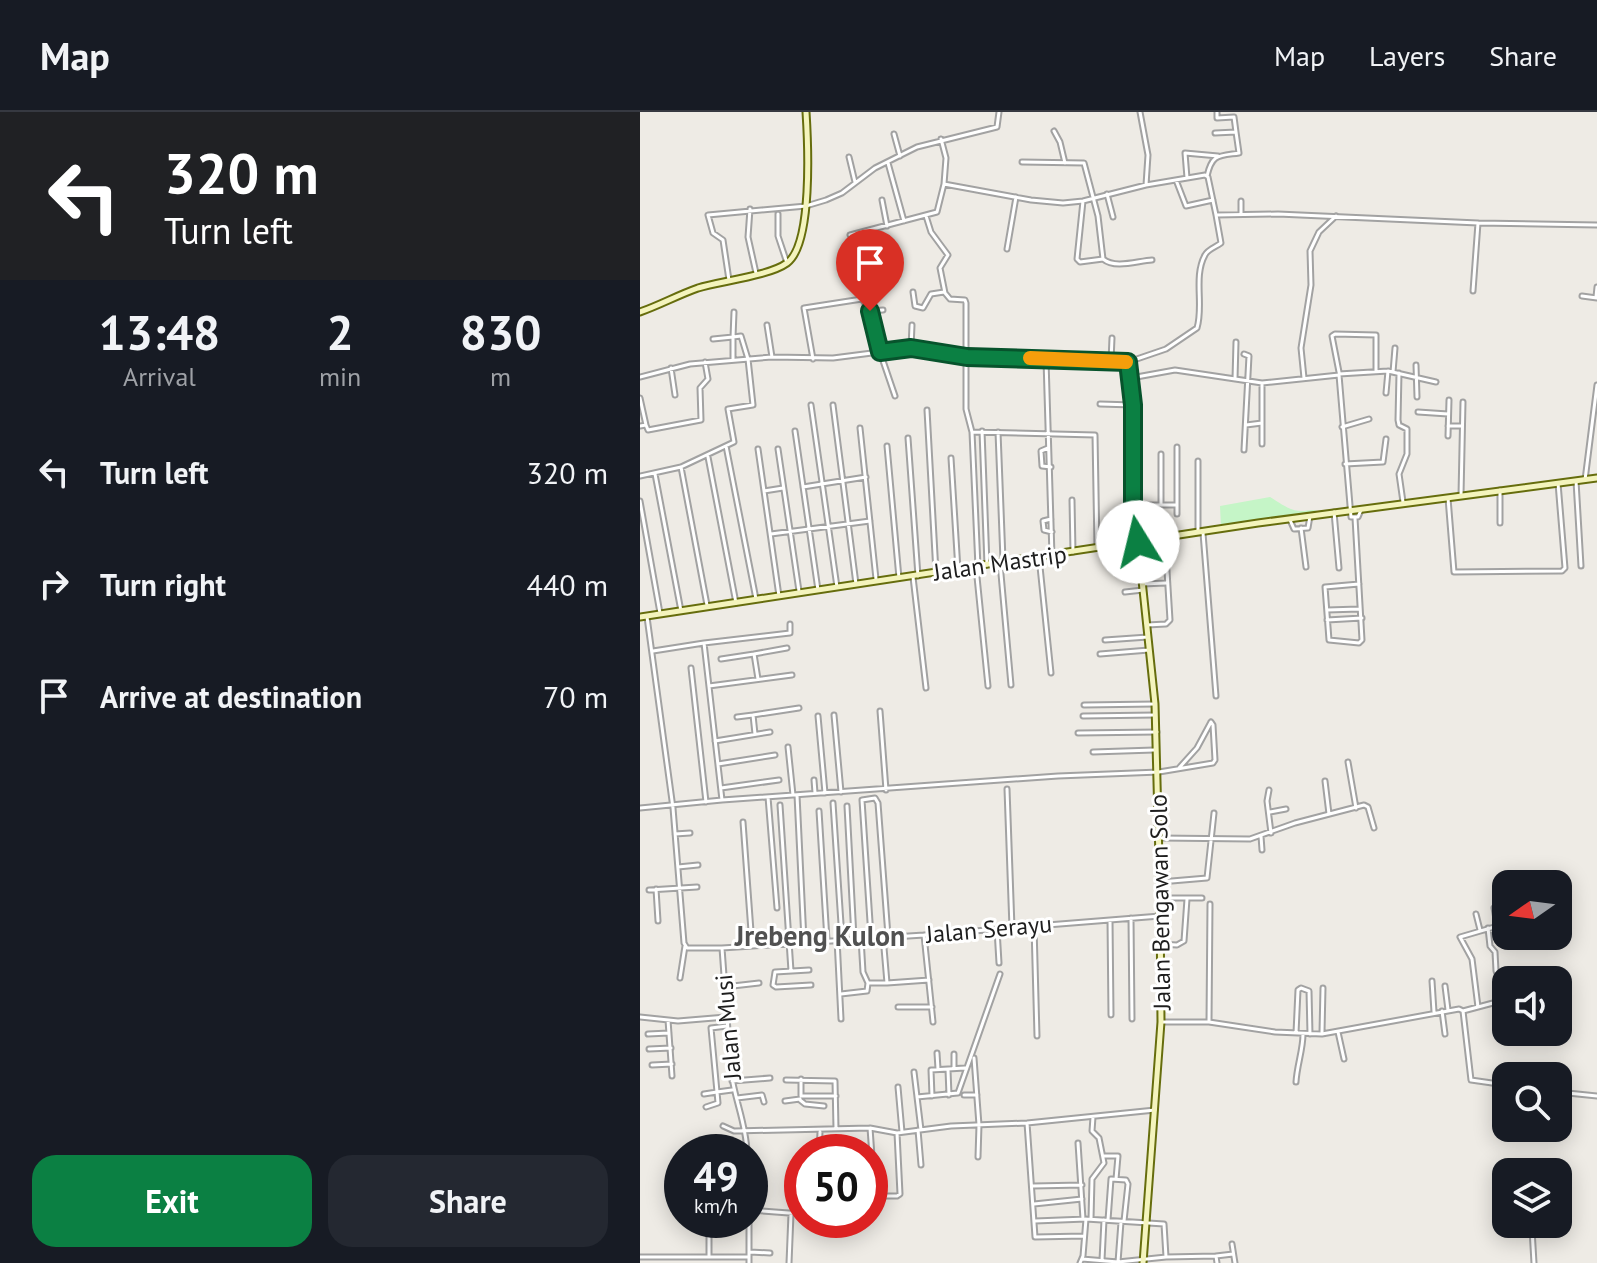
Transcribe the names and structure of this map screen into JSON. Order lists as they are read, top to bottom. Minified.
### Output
{"streets":{"main road":["Jalan Mastrip","Jalan Bengawan Solo"],"street":["Jalan Serayu","Jalan Musi"]},"crossings":[["Jalan Mastrip","Jalan Bengawan Solo"],["Jalan Bengawan Solo","Jalan Serayu"],["Jalan Serayu","Jalan Musi"]],"districts":["Jrebeng Kulon"],"north":"left","page":{"header":"Map","nav":["Map","Layers","Share"],"turn":["320 m","Turn left"],"eta":["13:48","Arrival","2","min","830","m"],"list":[{"name":"Turn left","value":"320 m"},{"name":"Turn right","value":"440 m"},{"name":"Arrive at destination","value":"70 m"}],"speed":"49 km/h","limit":"50","buttons":["Exit","Share"]}}
